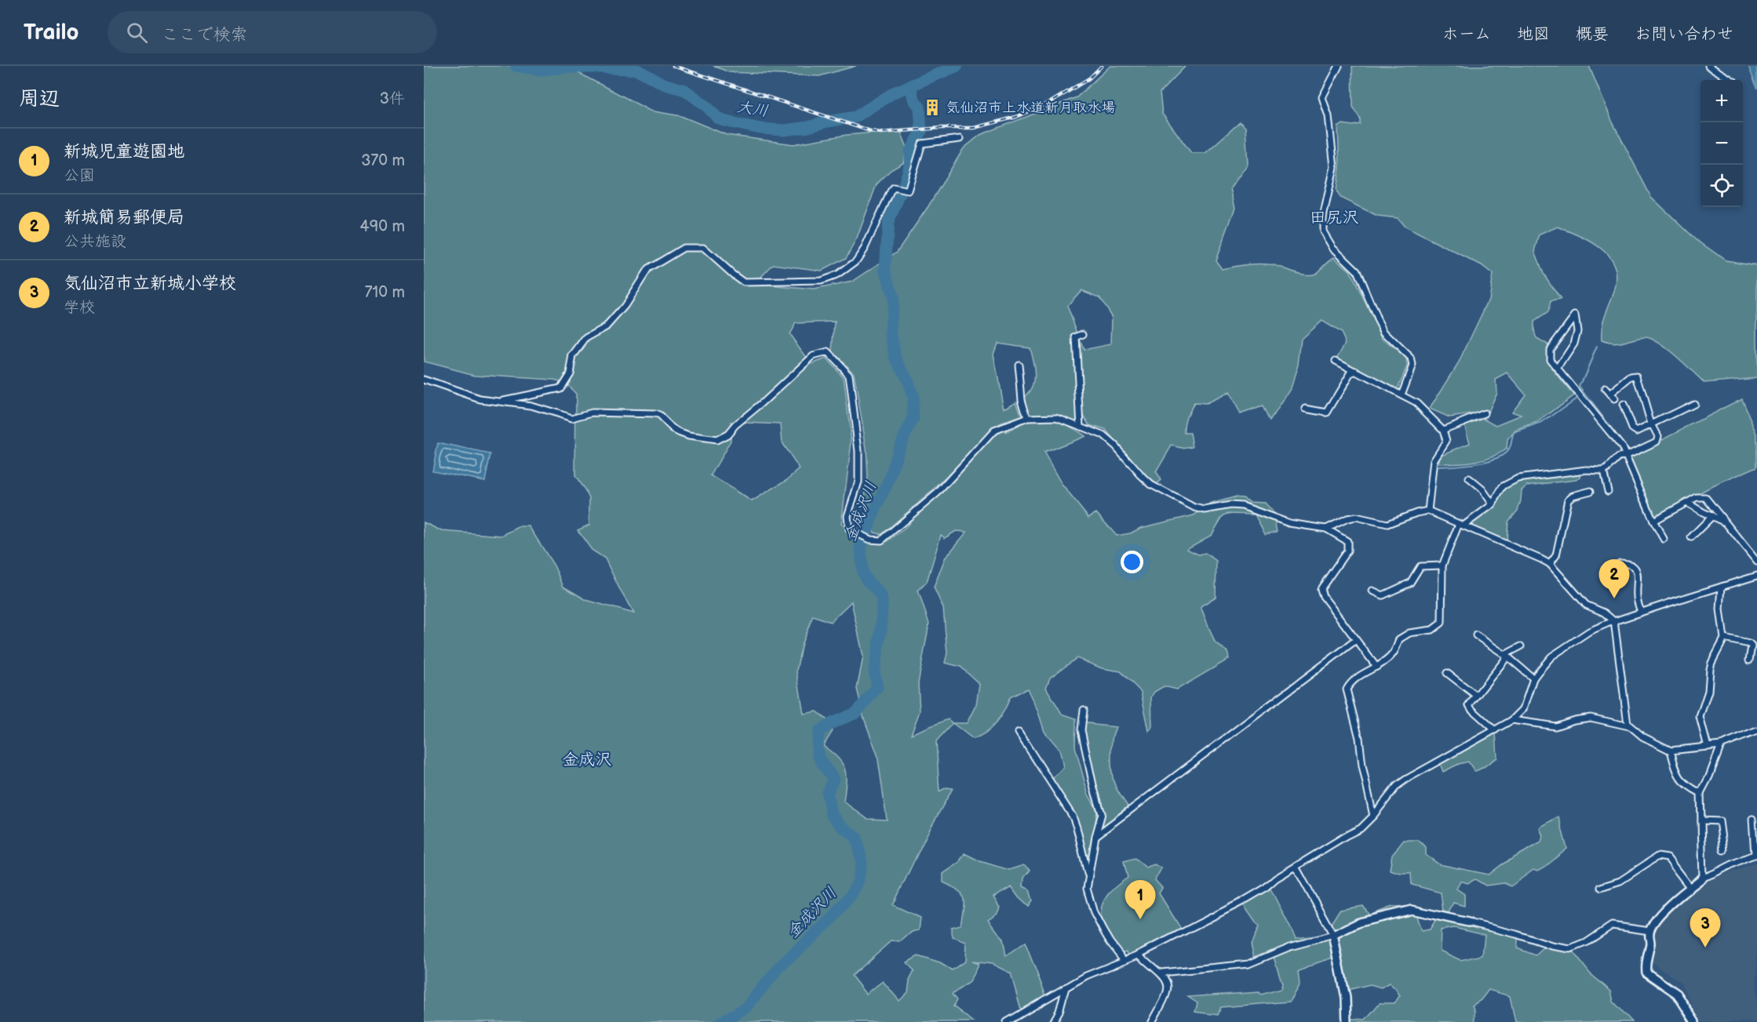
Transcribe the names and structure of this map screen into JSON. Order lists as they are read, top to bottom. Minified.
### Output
{"districts":["田尻沢","金成沢"],"water":["大川","金成沢川"],"places":{"building":["気仙沼市上水道新月取水場"]},"page":{"header":"Trailo","search":"ここで検索","nav":["ホーム","地図","概要","お問い合わせ"],"heading":["周辺","3件"],"map_buttons":["+","−"],"list":[{"mark":"1","name":"新城児童遊園地","note":"公園","value":"370 m"},{"mark":"2","name":"新城簡易郵便局","note":"公共施設","value":"490 m"},{"mark":"3","name":"気仙沼市立新城小学校","note":"学校","value":"710 m"}],"pins":["2","1","3"]}}
